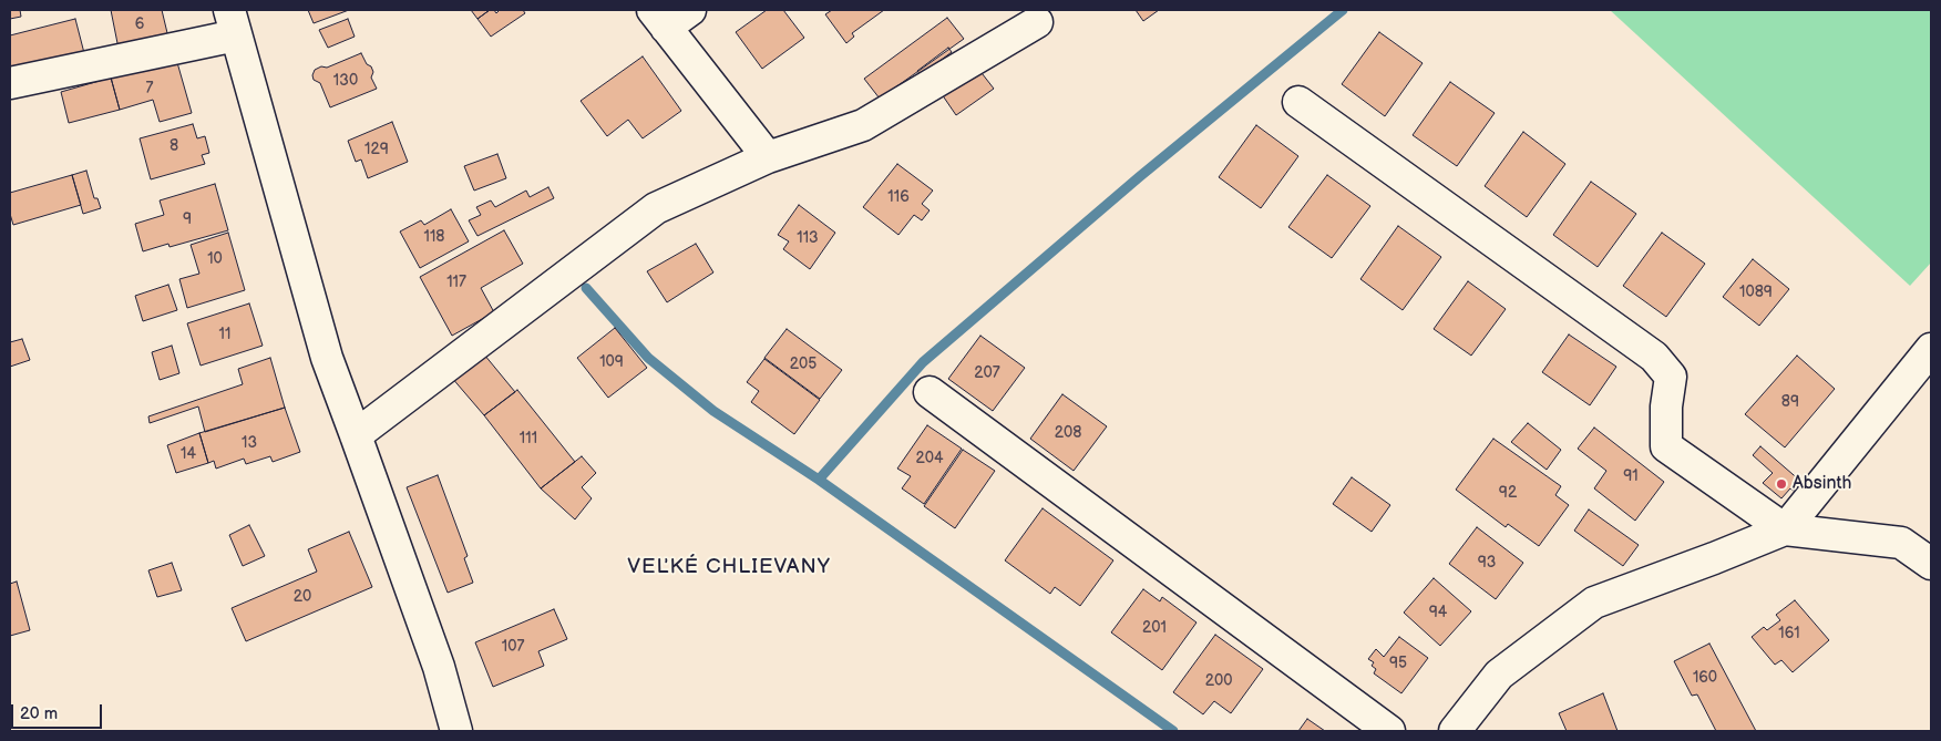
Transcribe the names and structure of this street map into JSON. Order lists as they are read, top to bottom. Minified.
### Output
{"districts":["VEĽKÉ CHLIEVANY"],"places":["Absinth"],"house_numbers":["6","130","7","8","129","116","9","118","113","10","117","1089","11","109","205","207","89","208","111","13","14","204","91","92","93","20","94","201","161","107","95","160","200"],"scale_bar":"20 m"}
